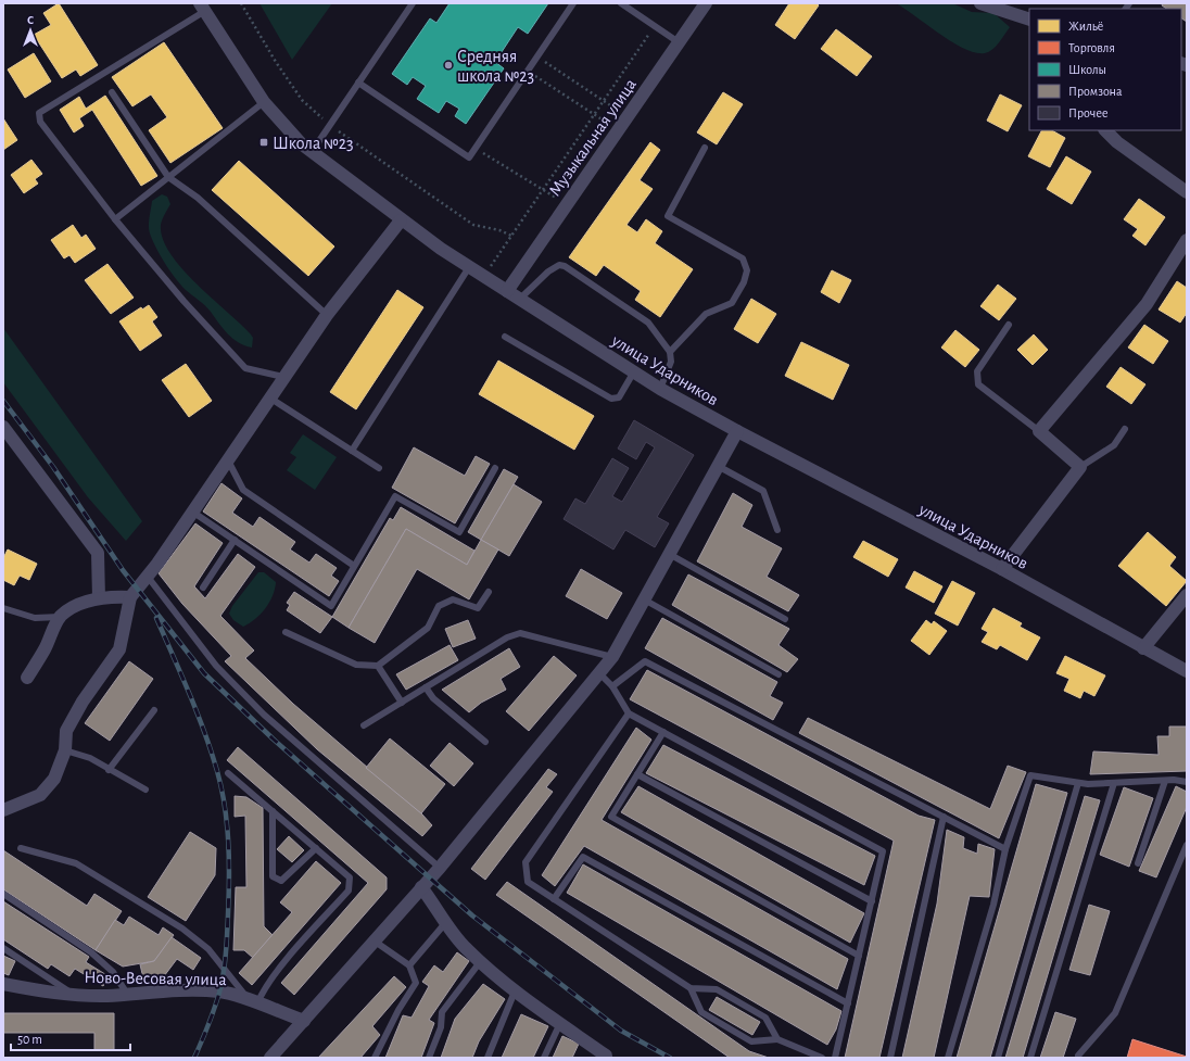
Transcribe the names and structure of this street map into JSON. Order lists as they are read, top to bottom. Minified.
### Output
{"streets":{"street":["Музыкальная улица","улица Ударников","Ново-Весовая улица"]},"crossings":[["Музыкальная улица","улица Ударников"]],"places":{"other":["Средняя школа №23"],"transit":["Школа №23"]},"legend":["Жильё","Торговля","Школы","Промзона","Прочее"],"scale_bar":"50 m","north":"top"}
